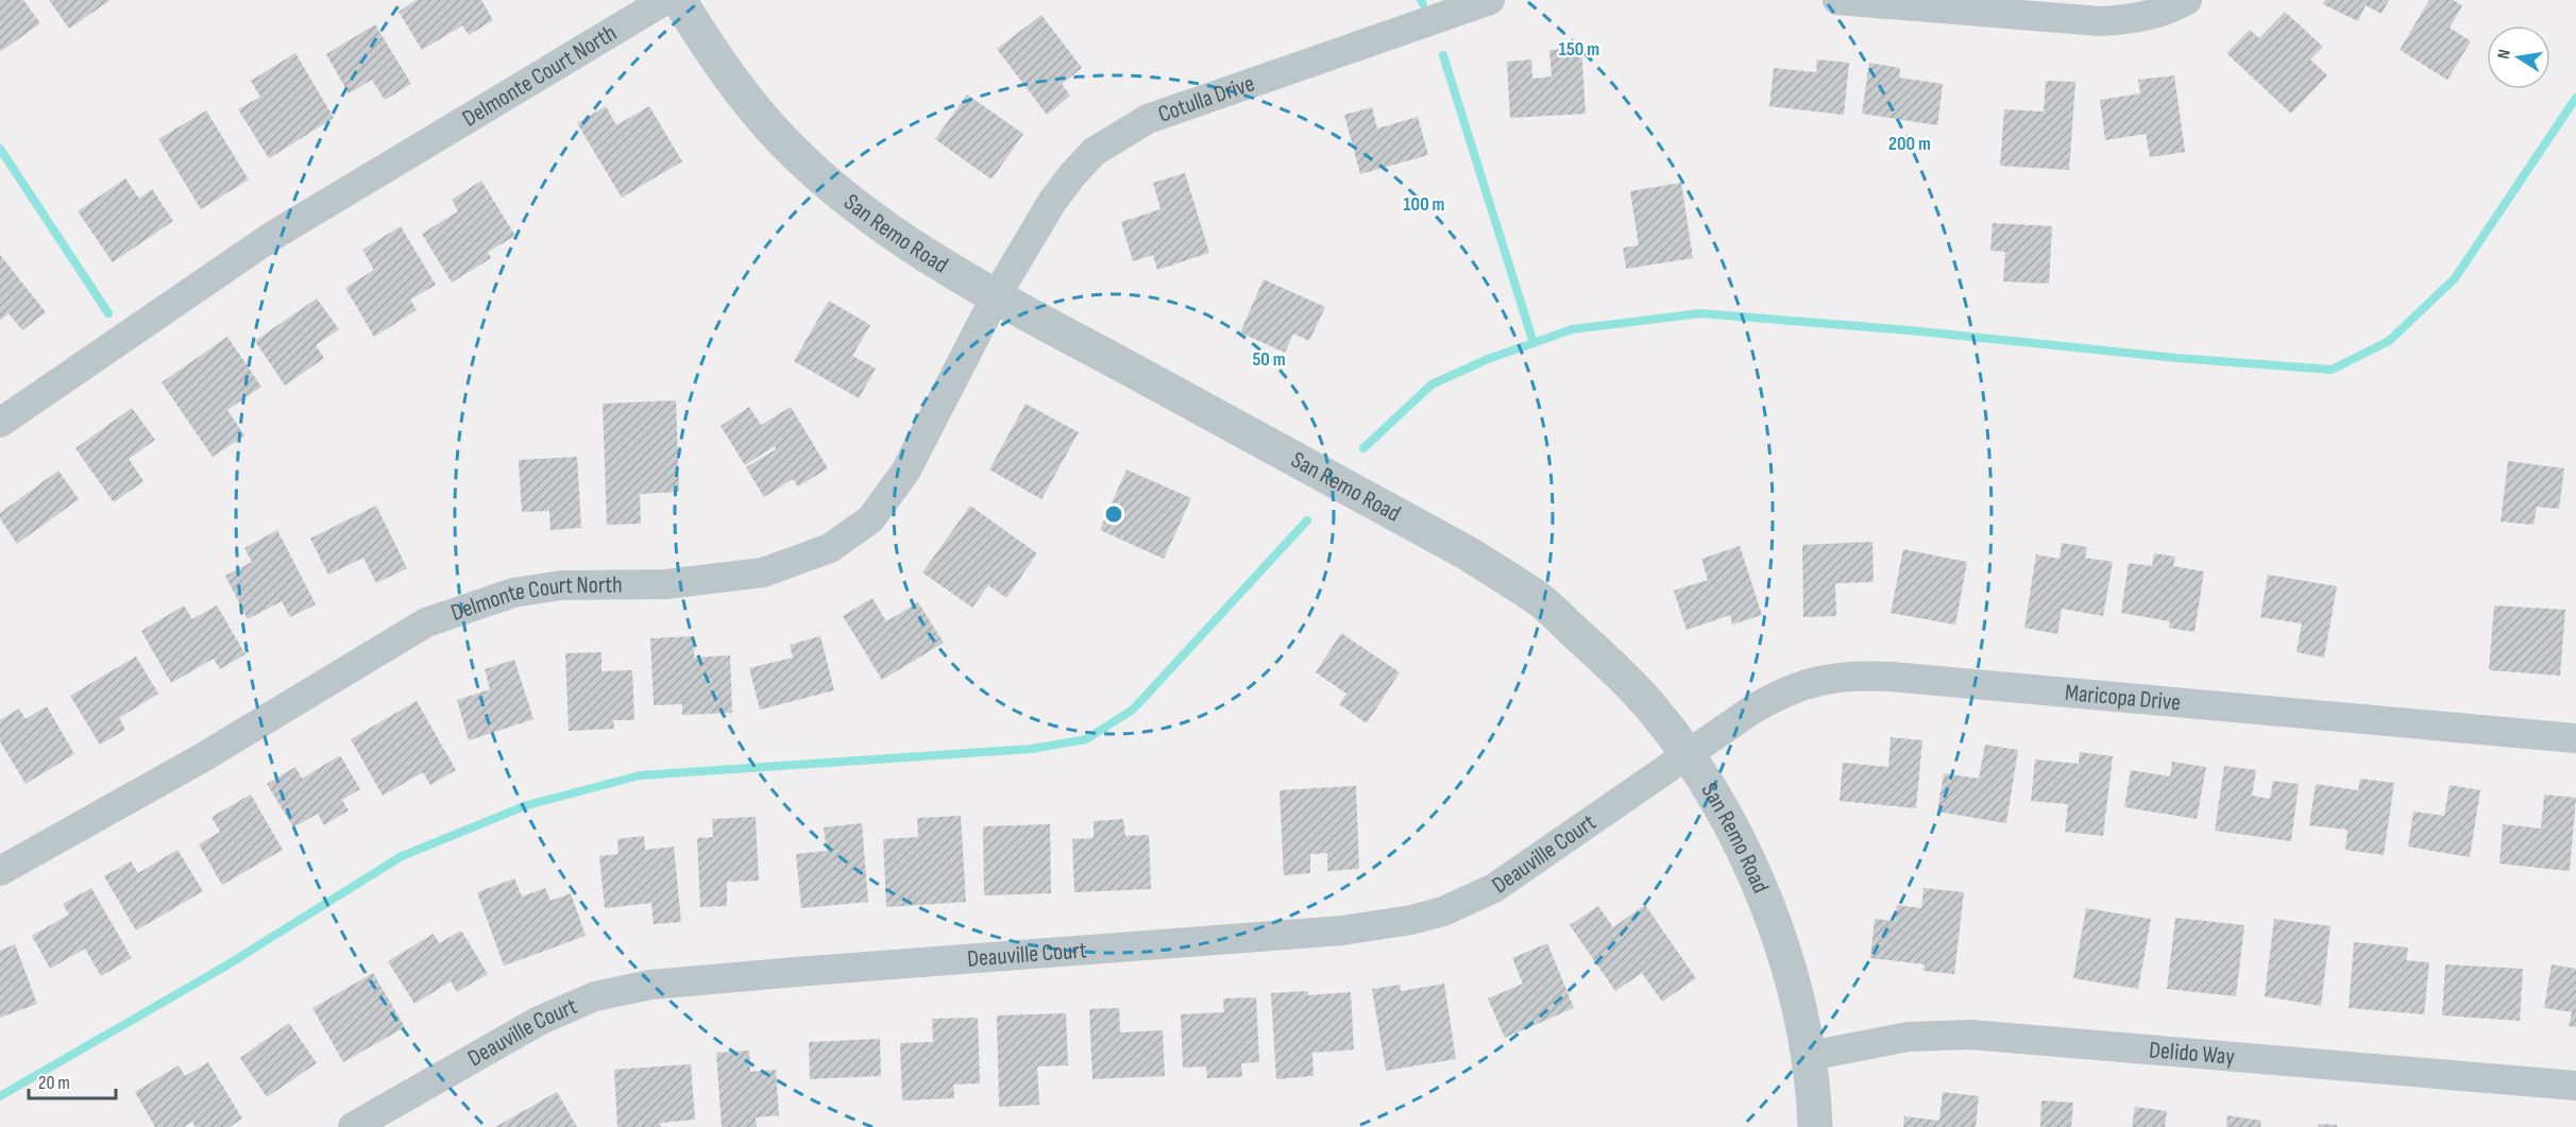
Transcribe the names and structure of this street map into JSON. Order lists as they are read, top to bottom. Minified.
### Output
{"streets":{"street":["Delmonte Court North","Cotulla Drive","San Remo Road","Maricopa Drive","Deauville Court","Delido Way"]},"crossings":[["Delmonte Court North","Cotulla Drive"],["Delmonte Court North","San Remo Road"],["Cotulla Drive","San Remo Road"],["San Remo Road","Maricopa Drive"],["San Remo Road","Deauville Court"],["San Remo Road","Delido Way"],["Maricopa Drive","Deauville Court"]],"scale_bar":"20 m","north":"left","rings":["150 m","200 m","100 m","50 m"]}
